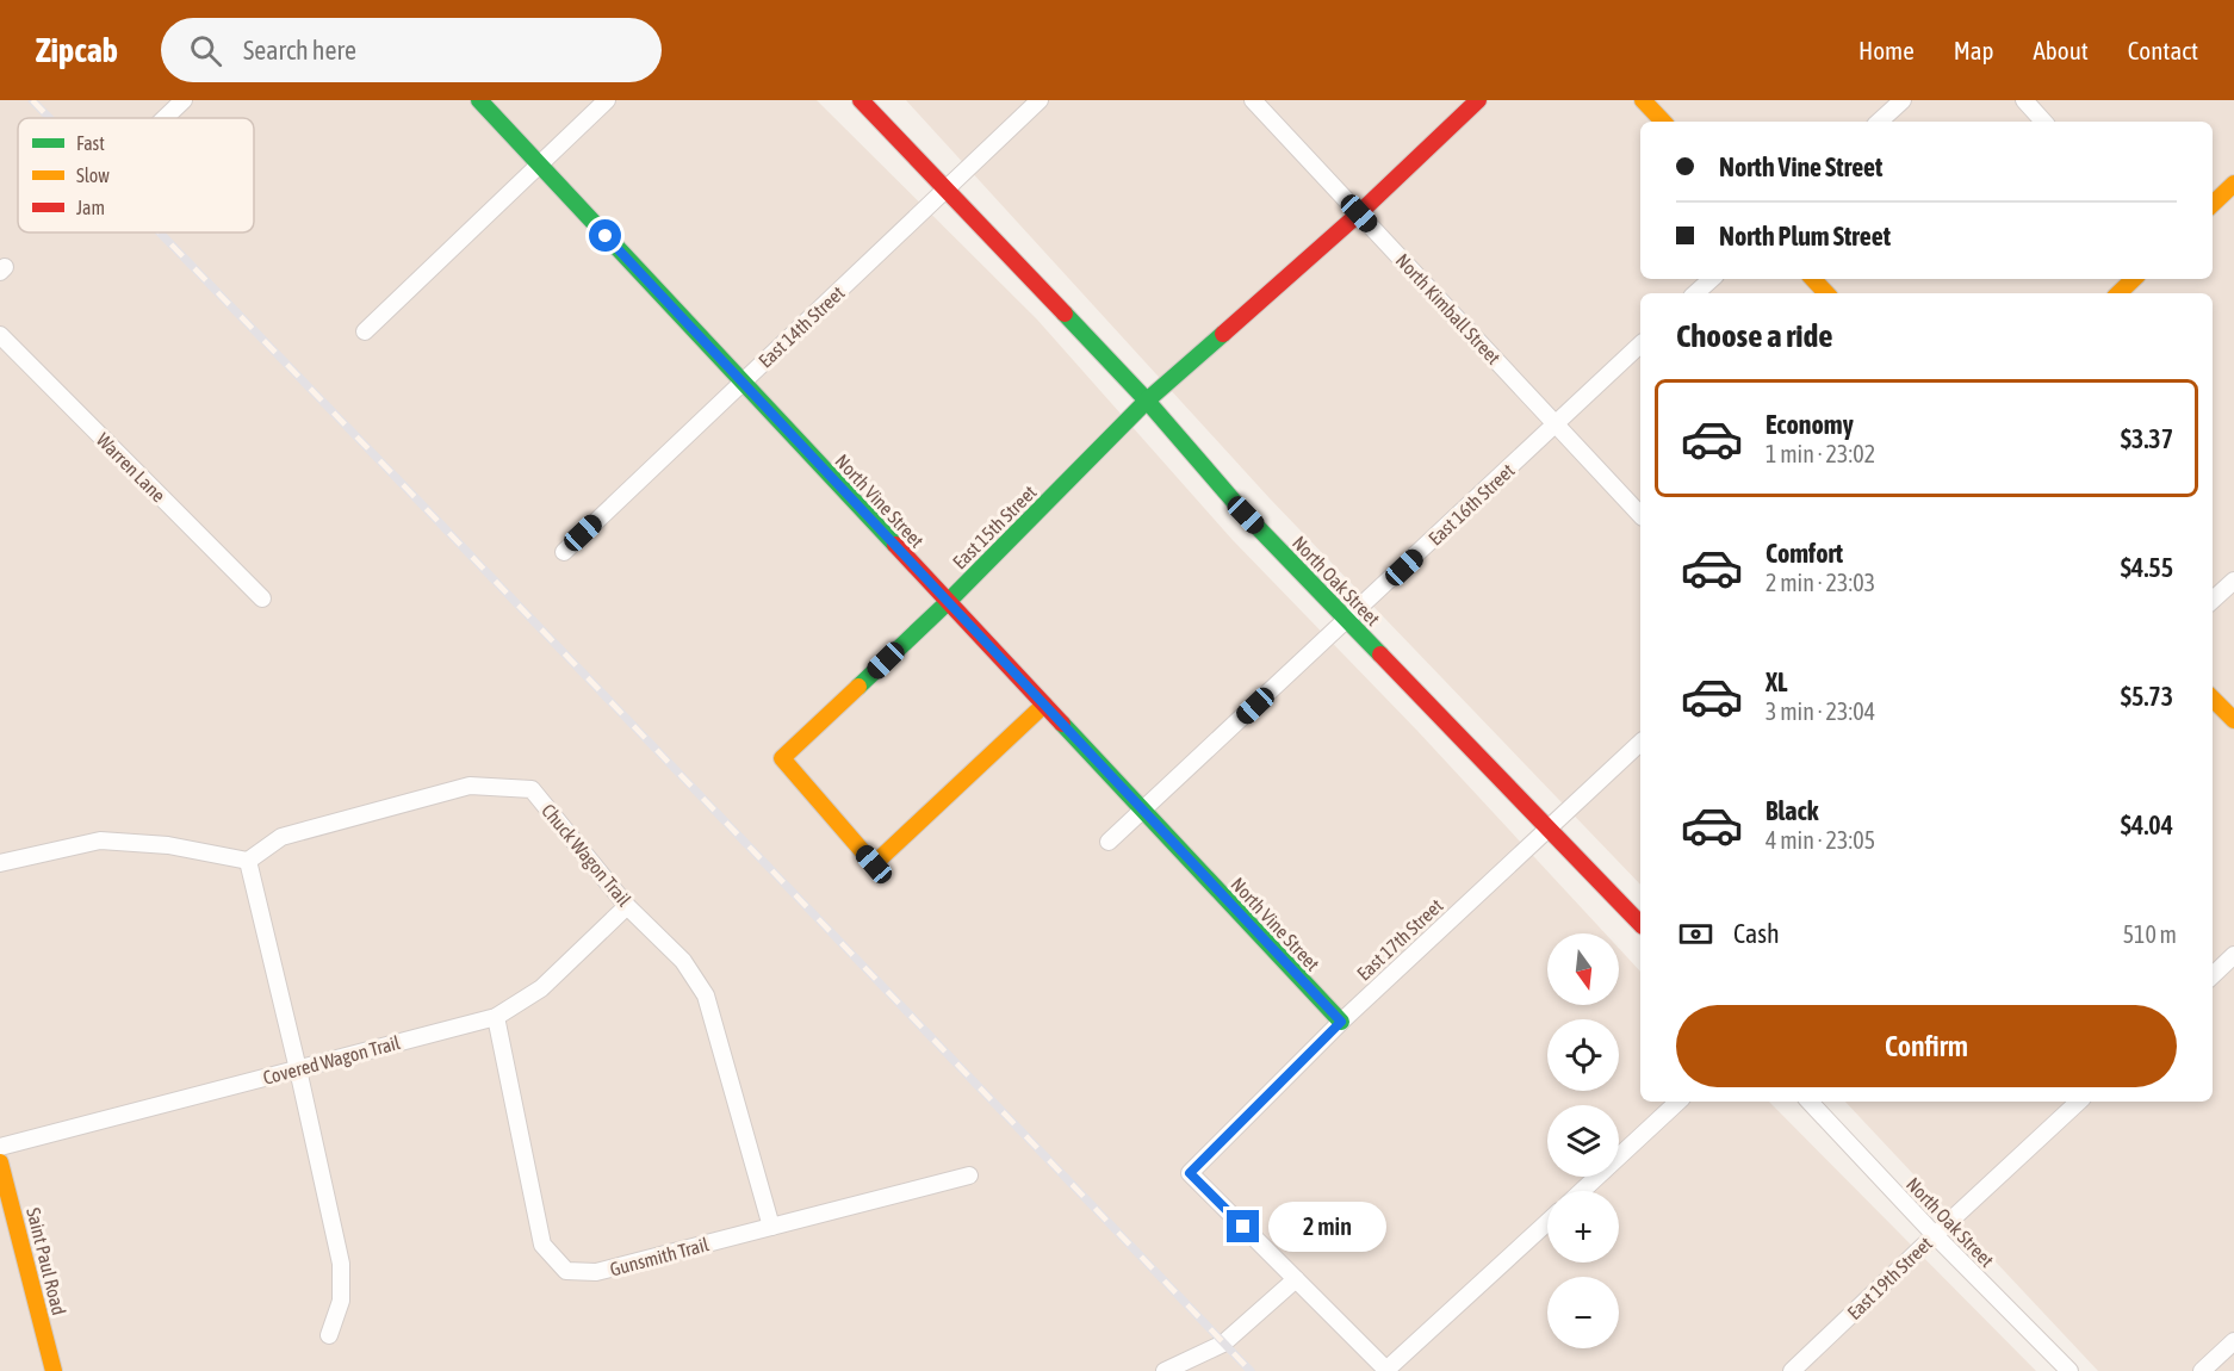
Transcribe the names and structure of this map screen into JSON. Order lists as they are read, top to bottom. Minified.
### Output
{"streets":{"street":["North Kimball Street","East 14th Street","Warren Lane","North Vine Street","East 16th Street","East 15th Street","North Oak Street","Chuck Wagon Trail","East 17th Street","Covered Wagon Trail","Gunsmith Trail","Saint Paul Road","East 19th Street"]},"crossings":[["North Kimball Street","East 16th Street"],["North Kimball Street","East 15th Street"],["East 14th Street","North Vine Street"],["East 14th Street","North Oak Street"],["North Vine Street","East 16th Street"],["North Vine Street","East 15th Street"],["North Vine Street","East 17th Street"],["East 16th Street","North Oak Street"],["East 15th Street","North Oak Street"],["North Oak Street","East 17th Street"],["North Oak Street","East 19th Street"],["Chuck Wagon Trail","Covered Wagon Trail"],["Chuck Wagon Trail","Gunsmith Trail"],["Covered Wagon Trail","Gunsmith Trail"]],"legend":["Fast","Slow","Jam"],"north":"bottom","page":{"header":"Zipcab","search":"Search here","nav":["Home","Map","About","Contact"],"banner":["North Vine Street","North Plum Street"],"heading":"Choose a ride","list":[{"name":"Economy","note":"1 min · 23:02","value":"$3.37"},{"name":"Comfort","note":"2 min · 23:03","value":"$4.55"},{"name":"XL","note":"3 min · 23:04","value":"$5.73"},{"name":"Black","note":"4 min · 23:05","value":"$4.04"}],"pay":["Cash","510 m"],"map_buttons":["+","−"],"buttons":"Confirm","bubble":"2 min"}}
